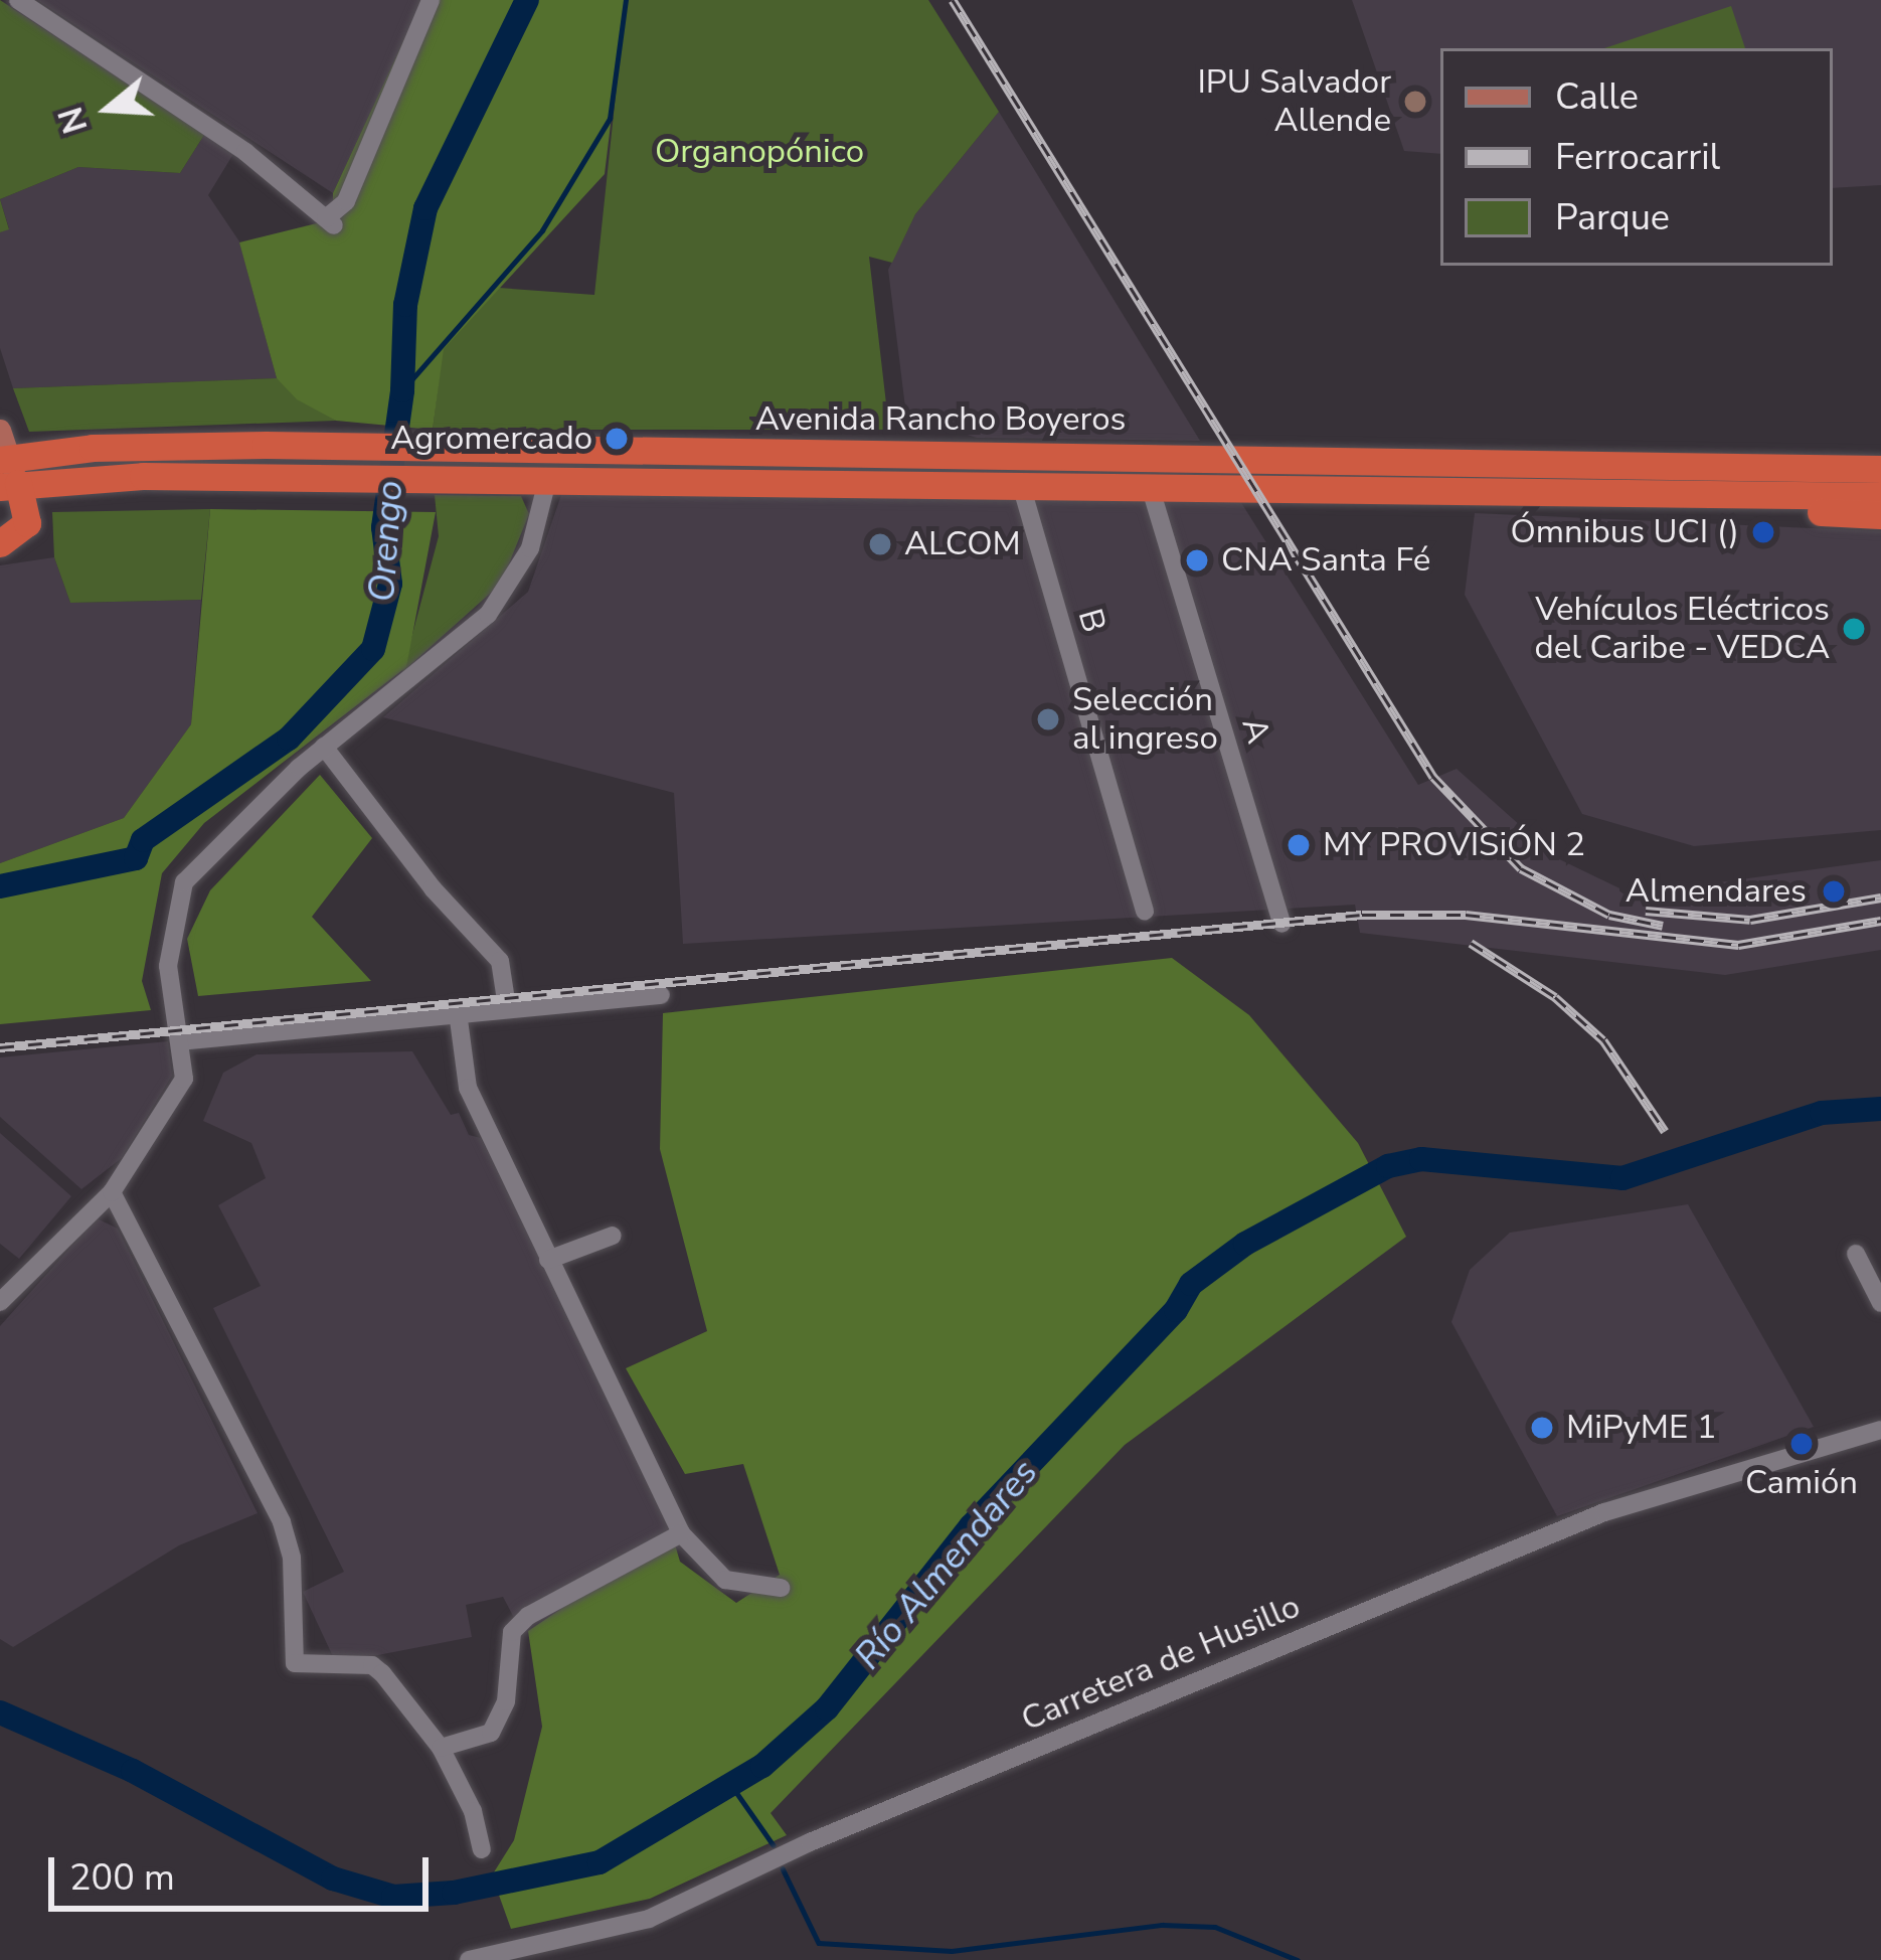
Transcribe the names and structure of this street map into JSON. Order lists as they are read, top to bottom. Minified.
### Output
{"streets":{"highway":["Avenida Rancho Boyeros"],"street":["B","A","Carretera de Husillo"]},"crossings":[["Avenida Rancho Boyeros","B"],["Avenida Rancho Boyeros","A"]],"water":["Orengo","Río Almendares"],"parks":["Organopónico"],"places":["IPU Salvador Allende","Agromercado","Ómnibus UCI ()","ALCOM","CNA Santa Fé","Vehículos Eléctricos del Caribe - VEDCA","Selección al ingreso","MY PROVISiÓN 2","Almendares","MiPyME 1","Camión"],"legend":["Calle","Ferrocarril","Parque"],"scale_bar":"200 m","north":"left"}
